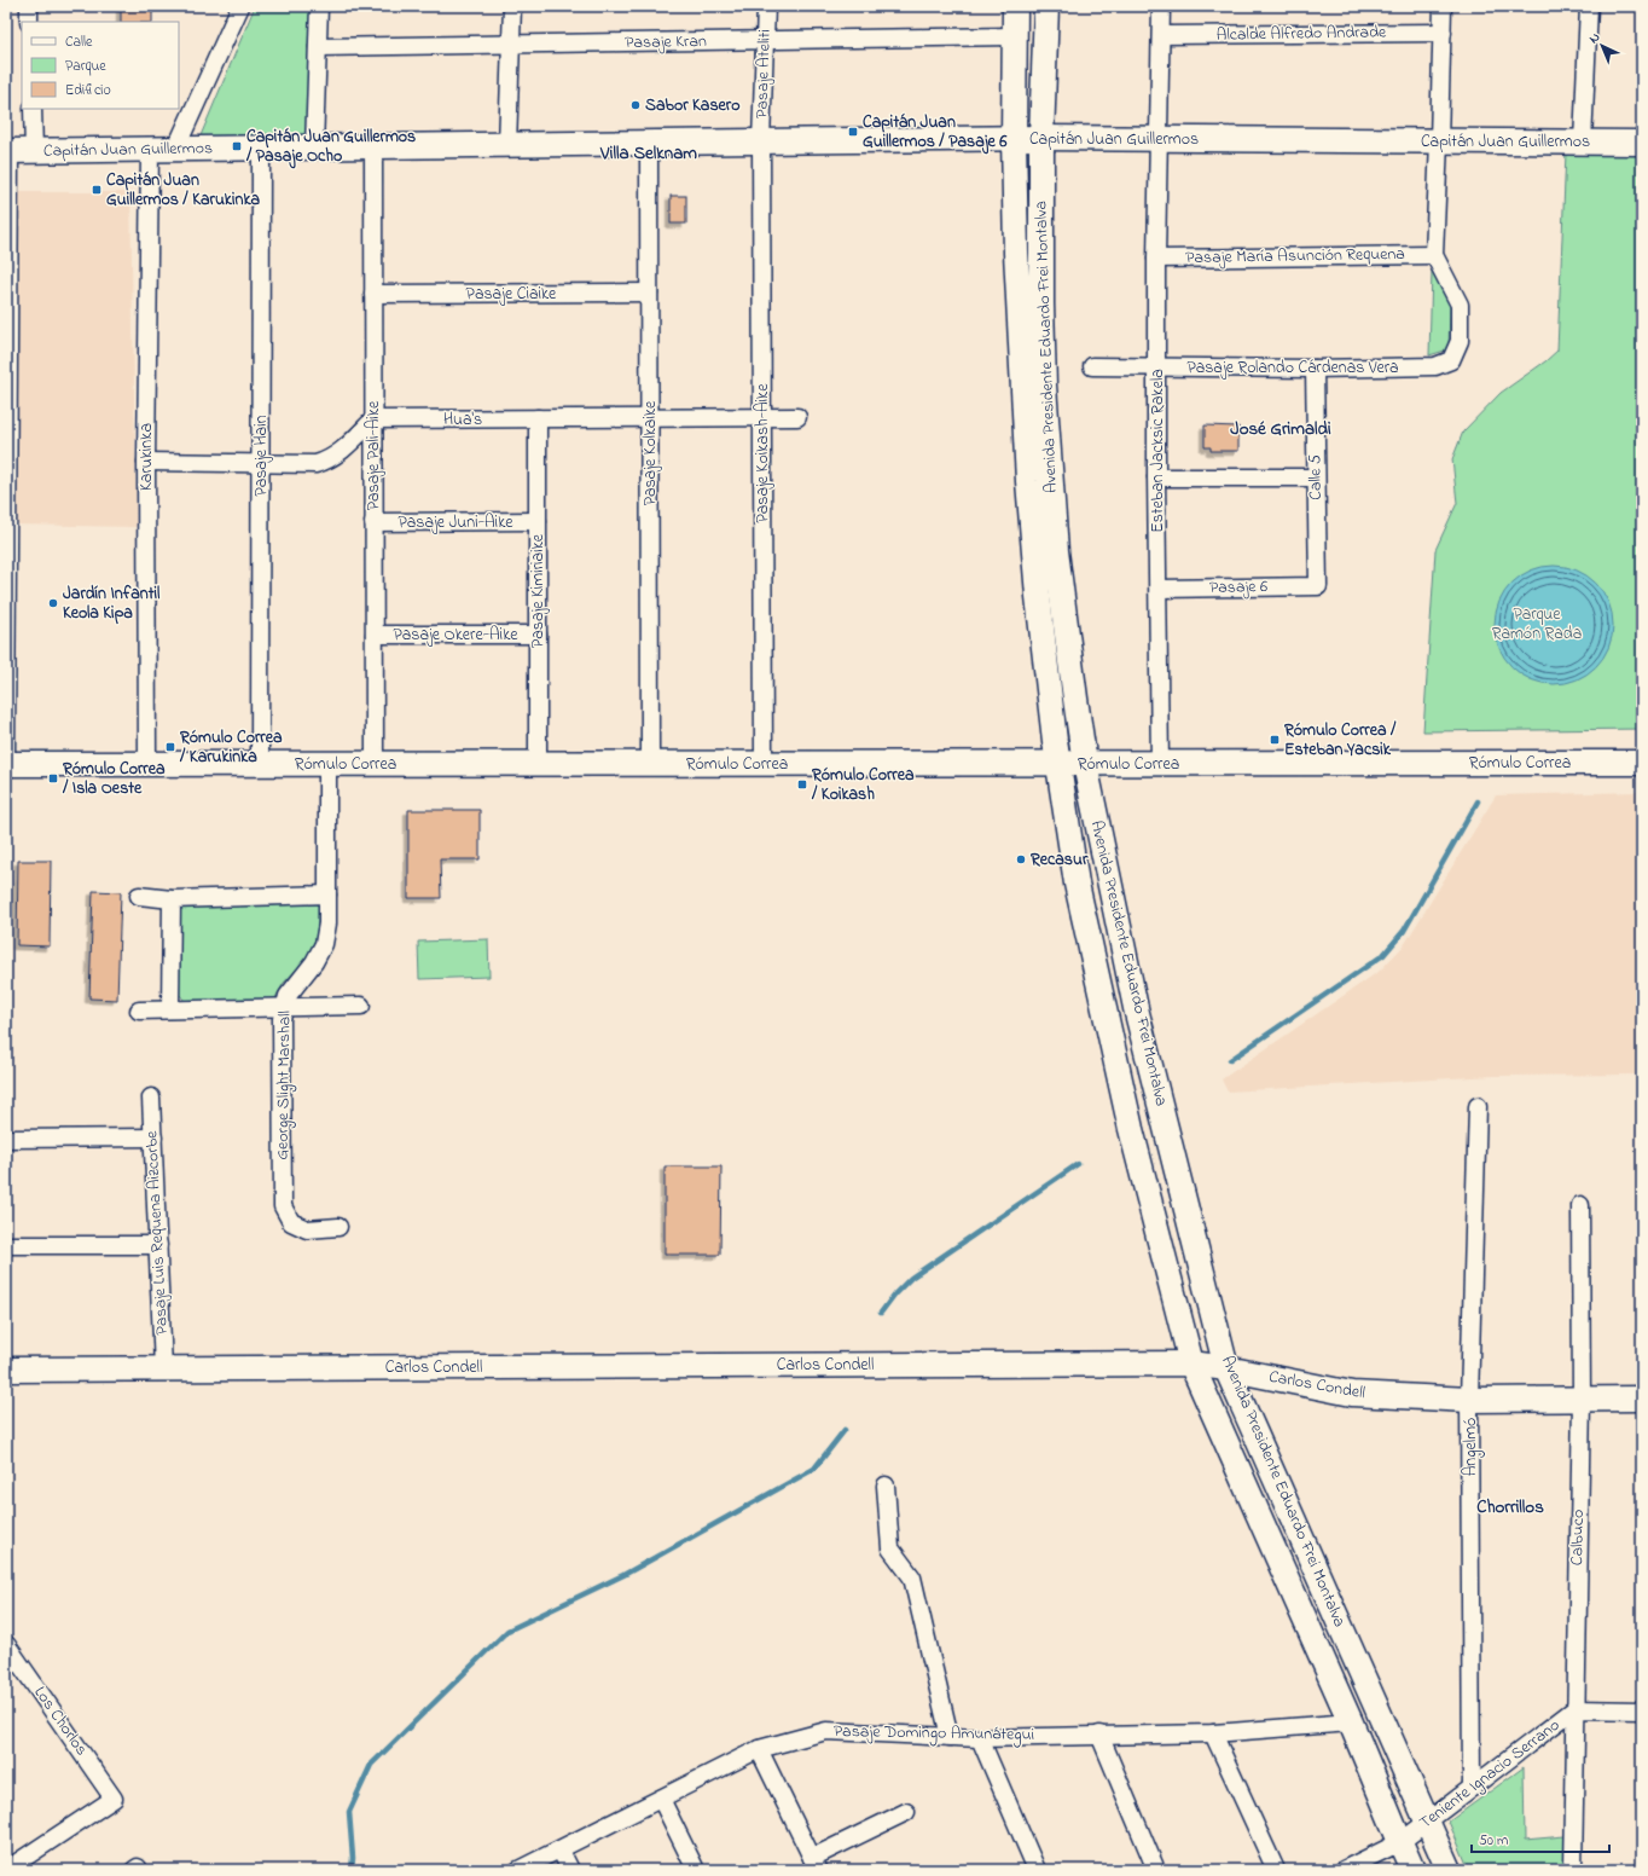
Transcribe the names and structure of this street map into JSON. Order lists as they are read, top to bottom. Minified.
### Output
{"streets":{"street":["Alcalde Alfredo Andrade","Pasaje Kran","Pasaje Ateliti","Capitán Juan Guillermos","Pasaje María Asunción Requena","Pasaje Ciaike","Avenida Presidente Eduardo Frei Montalva","Pasaje Rolando Cárdenas Vera","Hua's","Esteban Jacksic Rakela","Pasaje Kolkaike","Pasaje Koikash-Aike","Pasaje Hain","Pasaje Pali-Aike","Karukinka","Calle 5","Pasaje Juni-Aike","Pasaje 6","Pasaje Kimiriaike","Pasaje Okere-Aike","Rómulo Correa","George Slight Marshall","Pasaje Luis Requena Aizcorbe","Carlos Condell","Angelmó","Calbuco","Los Chorlos","Pasaje Domingo Amunátegui","Teniente Ignacio Serrano"]},"crossings":[["Alcalde Alfredo Andrade","Esteban Jacksic Rakela"],["Pasaje Kran","Pasaje Ateliti"],["Pasaje Kran","Avenida Presidente Eduardo Frei Montalva"],["Pasaje Ateliti","Capitán Juan Guillermos"],["Pasaje Ateliti","Pasaje Koikash-Aike"],["Capitán Juan Guillermos","Avenida Presidente Eduardo Frei Montalva"],["Capitán Juan Guillermos","Esteban Jacksic Rakela"],["Capitán Juan Guillermos","Pasaje Kolkaike"],["Capitán Juan Guillermos","Pasaje Koikash-Aike"],["Capitán Juan Guillermos","Pasaje Hain"],["Capitán Juan Guillermos","Pasaje Pali-Aike"],["Capitán Juan Guillermos","Karukinka"],["Pasaje María Asunción Requena","Pasaje Rolando Cárdenas Vera"],["Pasaje María Asunción Requena","Esteban Jacksic Rakela"],["Pasaje Ciaike","Pasaje Kolkaike"],["Pasaje Ciaike","Pasaje Pali-Aike"],["Avenida Presidente Eduardo Frei Montalva","Rómulo Correa"],["Avenida Presidente Eduardo Frei Montalva","Carlos Condell"],["Avenida Presidente Eduardo Frei Montalva","Pasaje Domingo Amunátegui"],["Avenida Presidente Eduardo Frei Montalva","Teniente Ignacio Serrano"],["Pasaje Rolando Cárdenas Vera","Esteban Jacksic Rakela"],["Pasaje Rolando Cárdenas Vera","Calle 5"],["Hua's","Pasaje Kolkaike"],["Hua's","Pasaje Koikash-Aike"],["Hua's","Pasaje Pali-Aike"],["Hua's","Pasaje Kimiriaike"],["Esteban Jacksic Rakela","Pasaje 6"],["Esteban Jacksic Rakela","Rómulo Correa"],["Pasaje Kolkaike","Rómulo Correa"],["Pasaje Koikash-Aike","Rómulo Correa"],["Pasaje Hain","Rómulo Correa"],["Pasaje Pali-Aike","Pasaje Juni-Aike"],["Pasaje Pali-Aike","Pasaje Okere-Aike"],["Pasaje Pali-Aike","Rómulo Correa"],["Karukinka","Rómulo Correa"],["Calle 5","Pasaje 6"],["Pasaje Juni-Aike","Pasaje Kimiriaike"],["Pasaje Kimiriaike","Pasaje Okere-Aike"],["Pasaje Kimiriaike","Rómulo Correa"],["Rómulo Correa","George Slight Marshall"],["Pasaje Luis Requena Aizcorbe","Carlos Condell"],["Carlos Condell","Angelmó"],["Carlos Condell","Calbuco"],["Angelmó","Teniente Ignacio Serrano"],["Calbuco","Teniente Ignacio Serrano"]],"districts":["Villa Selknam","José Grimaldi","Chorrillos"],"parks":["Parque Ramón Rada"],"places":{"other":["Sabor Kasero","Jardín Infantil Keola Kipa","Recasur"],"transit":["Capitán Juan Guillermos / Pasaje 6","Capitán Juan Guillermos / Pasaje Ocho","Capitán Juan Guillermos / Karukinka","Rómulo Correa / Esteban Yacsik","Rómulo Correa / Karukinka","Rómulo Correa / Isla Oeste","Rómulo Correa / Koikash"]},"legend":["Calle","Parque","Edificio"],"scale_bar":"50 m","north":"top left"}
